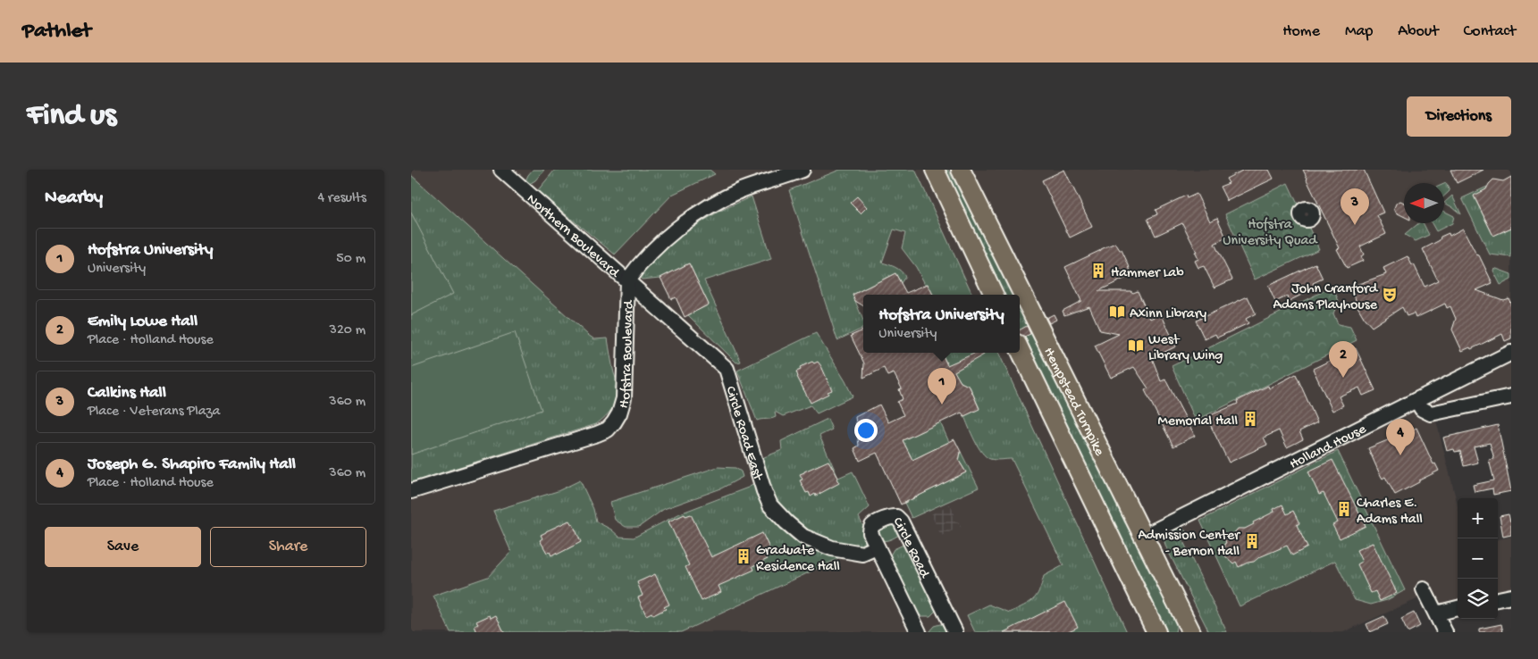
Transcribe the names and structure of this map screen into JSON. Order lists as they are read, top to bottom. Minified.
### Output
{"streets":{"main road":["Hempstead Turnpike"],"street":["Northern Boulevard","Hofstra Boulevard","Circle Road East","Holland House","Circle Road"]},"crossings":[["Northern Boulevard","Hofstra Boulevard"],["Northern Boulevard","Circle Road East"],["Hofstra Boulevard","Circle Road East"],["Hempstead Turnpike","Holland House"],["Circle Road East","Circle Road"]],"parks":["Hofstra University Quad"],"places":{"building":["Hammer Lab","Memorial Hall","Charles E. Adams Hall","Admission Center - Bernon Hall","Graduate Residence Hall"],"theatre":["John Cranford Adams Playhouse"],"library":["Axinn Library","West Library Wing"]},"north":"left","page":{"header":"Pathlet","nav":["Home","Map","About","Contact"],"buttons":["Directions",["Save","Share"]],"title":"Find us","heading":["Nearby","4 results"],"pins":["3","2","1","4"],"list":[{"mark":"1","name":"Hofstra University","note":"University","value":"50 m"},{"mark":"2","name":"Emily Lowe Hall","note":"Place · Holland House","value":"320 m"},{"mark":"3","name":"Calkins Hall","note":"Place · Veterans Plaza","value":"360 m"},{"mark":"4","name":"Joseph G. Shapiro Family Hall","note":"Place · Holland House","value":"360 m"}],"popup":["Hofstra University","University"],"map_buttons":["+","−"]}}
